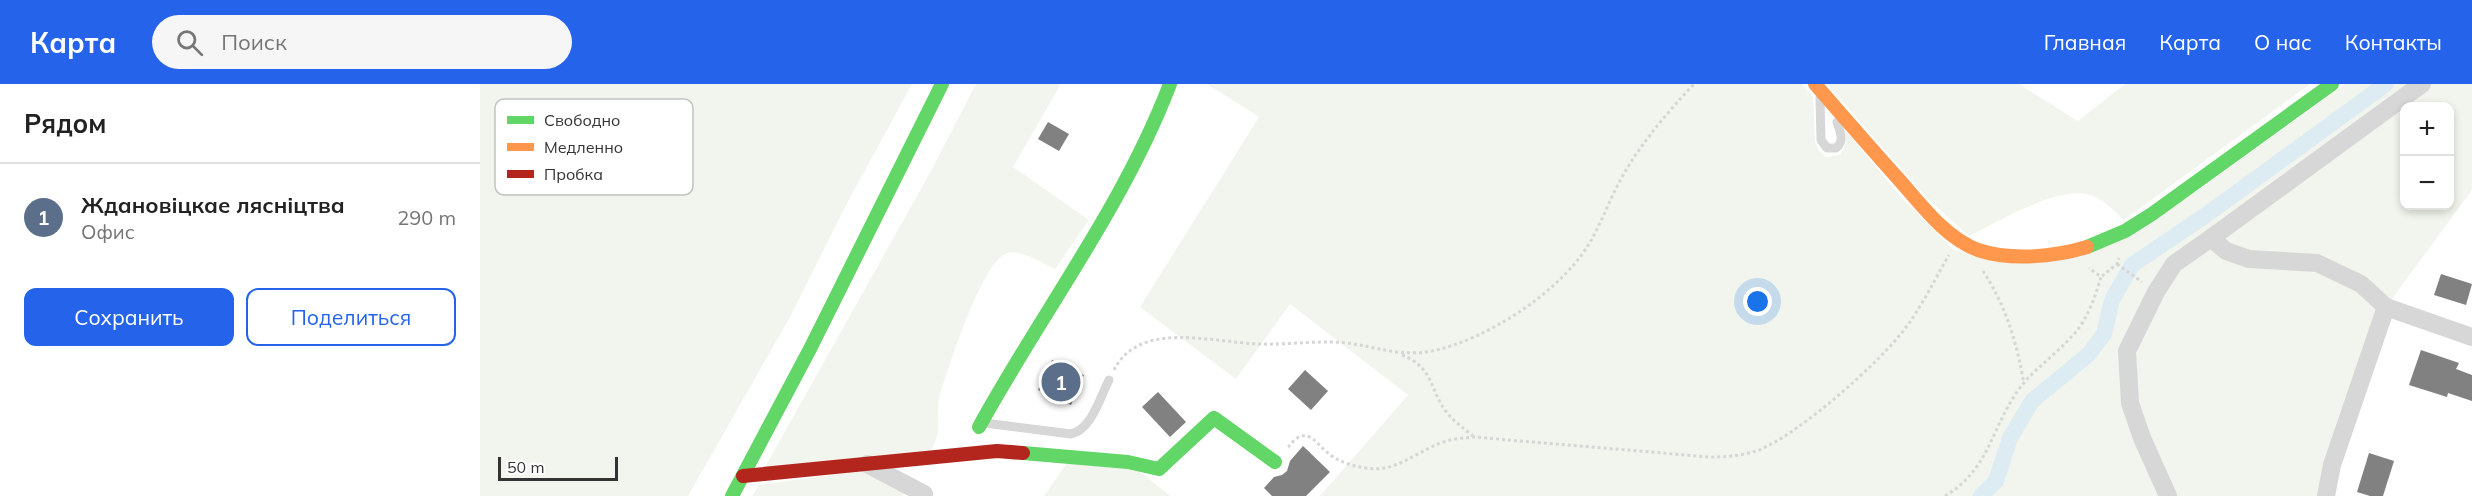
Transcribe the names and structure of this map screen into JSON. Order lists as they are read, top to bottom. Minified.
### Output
{"legend":["Свободно","Медленно","Пробка"],"scale_bar":"50 m","page":{"header":"Карта","search":"Поиск","nav":["Главная","Карта","О нас","Контакты"],"heading":"Рядом","map_buttons":["+","−"],"list":[{"mark":"1","name":"Ждановіцкае лясніцтва","note":"Офис","value":"290 m"}],"buttons":["Сохранить","Поделиться"],"pins":"1","scale":"50 m"}}
